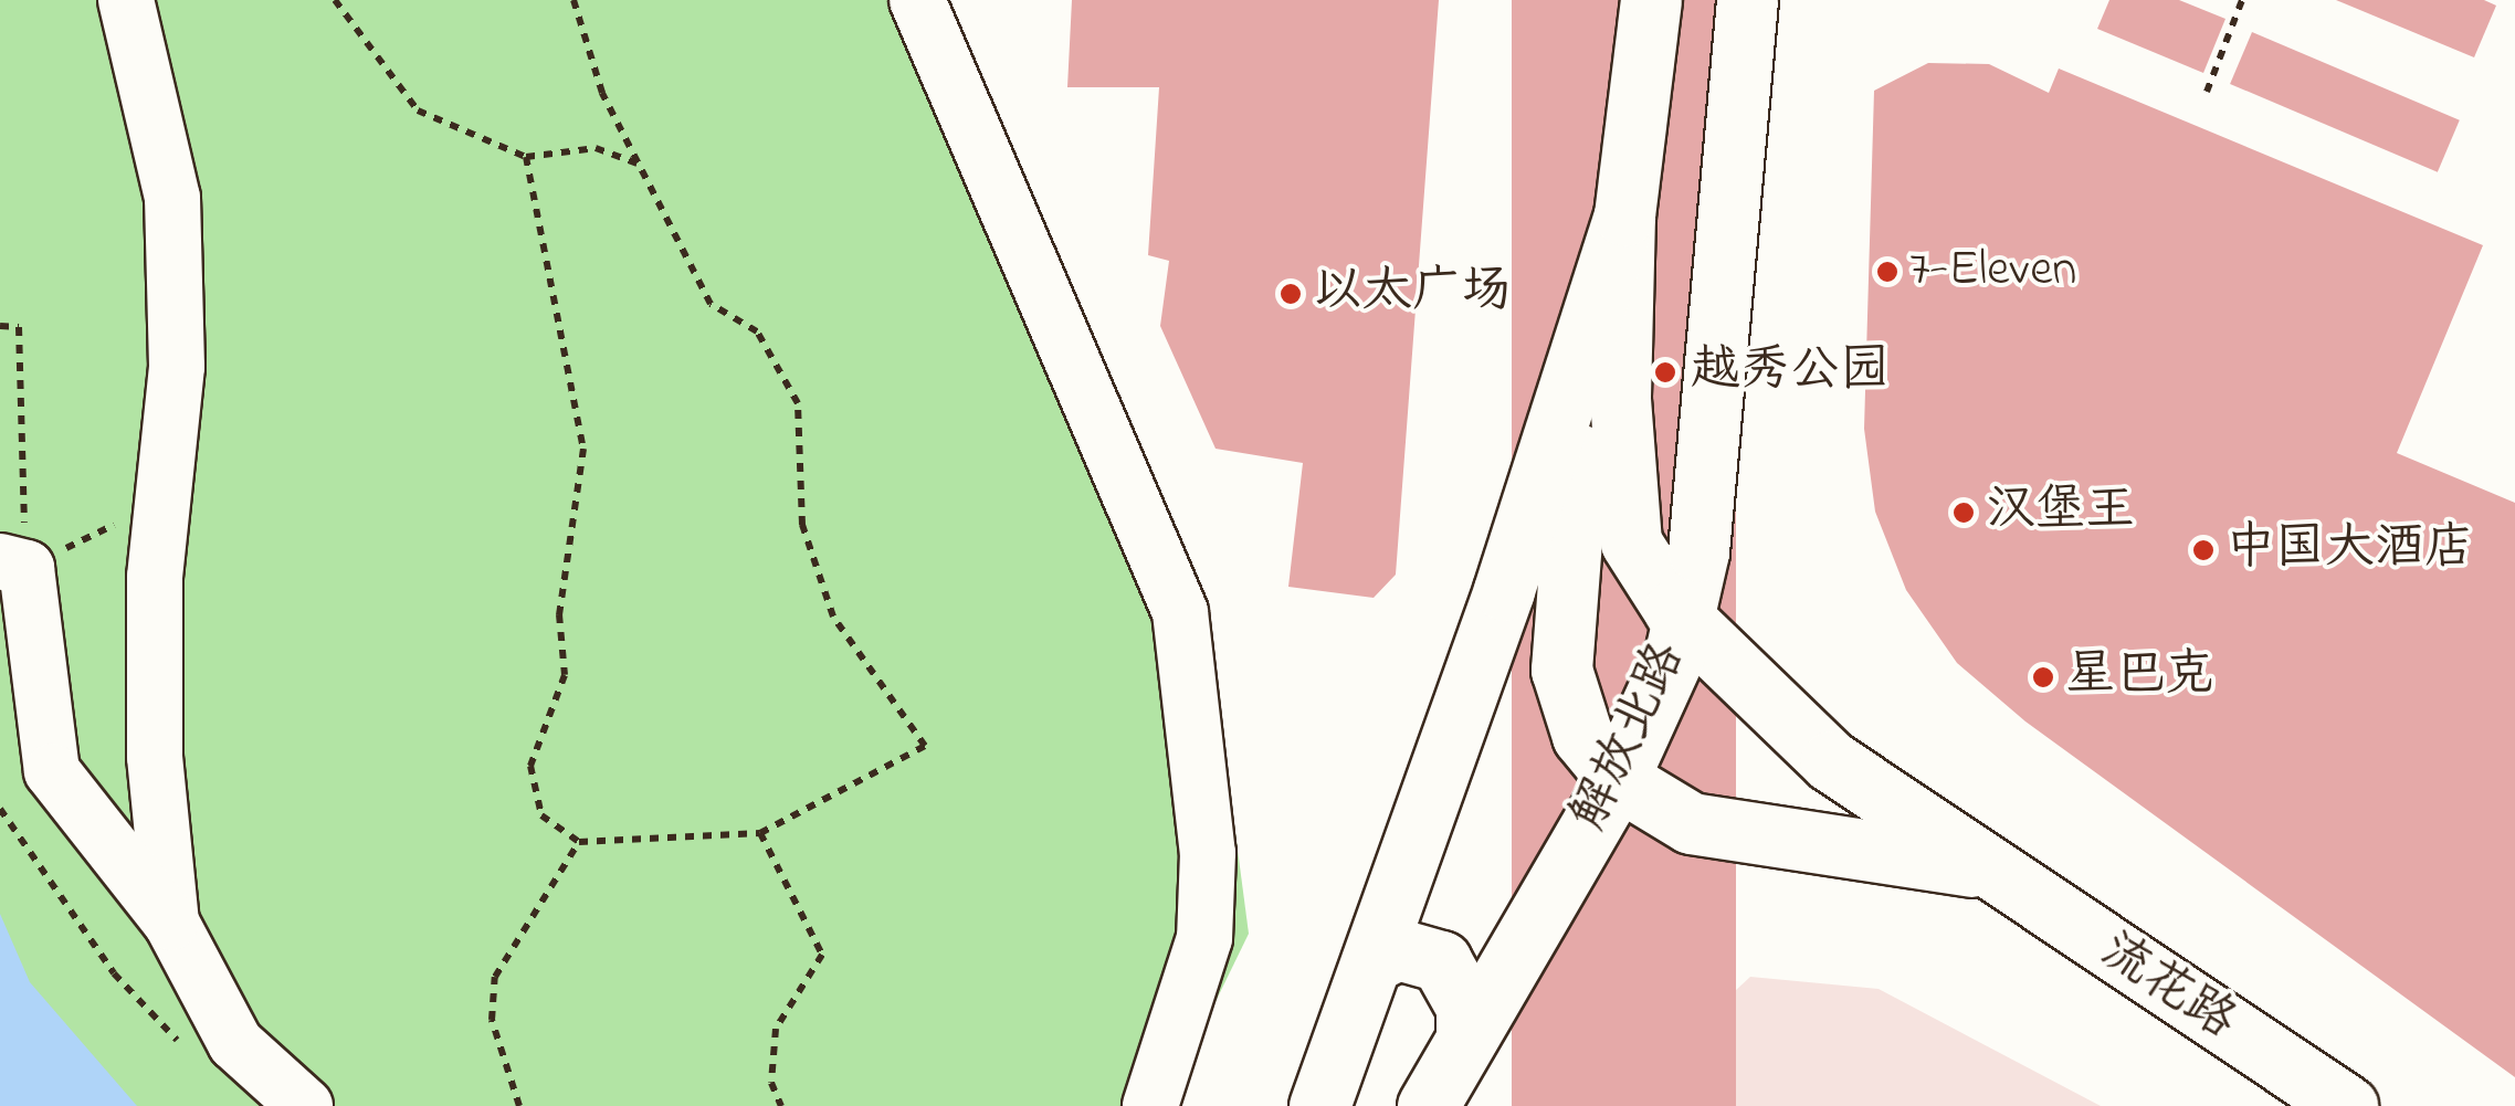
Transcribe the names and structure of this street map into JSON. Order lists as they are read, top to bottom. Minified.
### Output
{"streets":{"main road":["解放北路","流花路"]},"crossings":[["解放北路","流花路"]],"places":["7-Eleven","以太广场","越秀公园","汉堡王","中国大酒店","星巴克"]}
